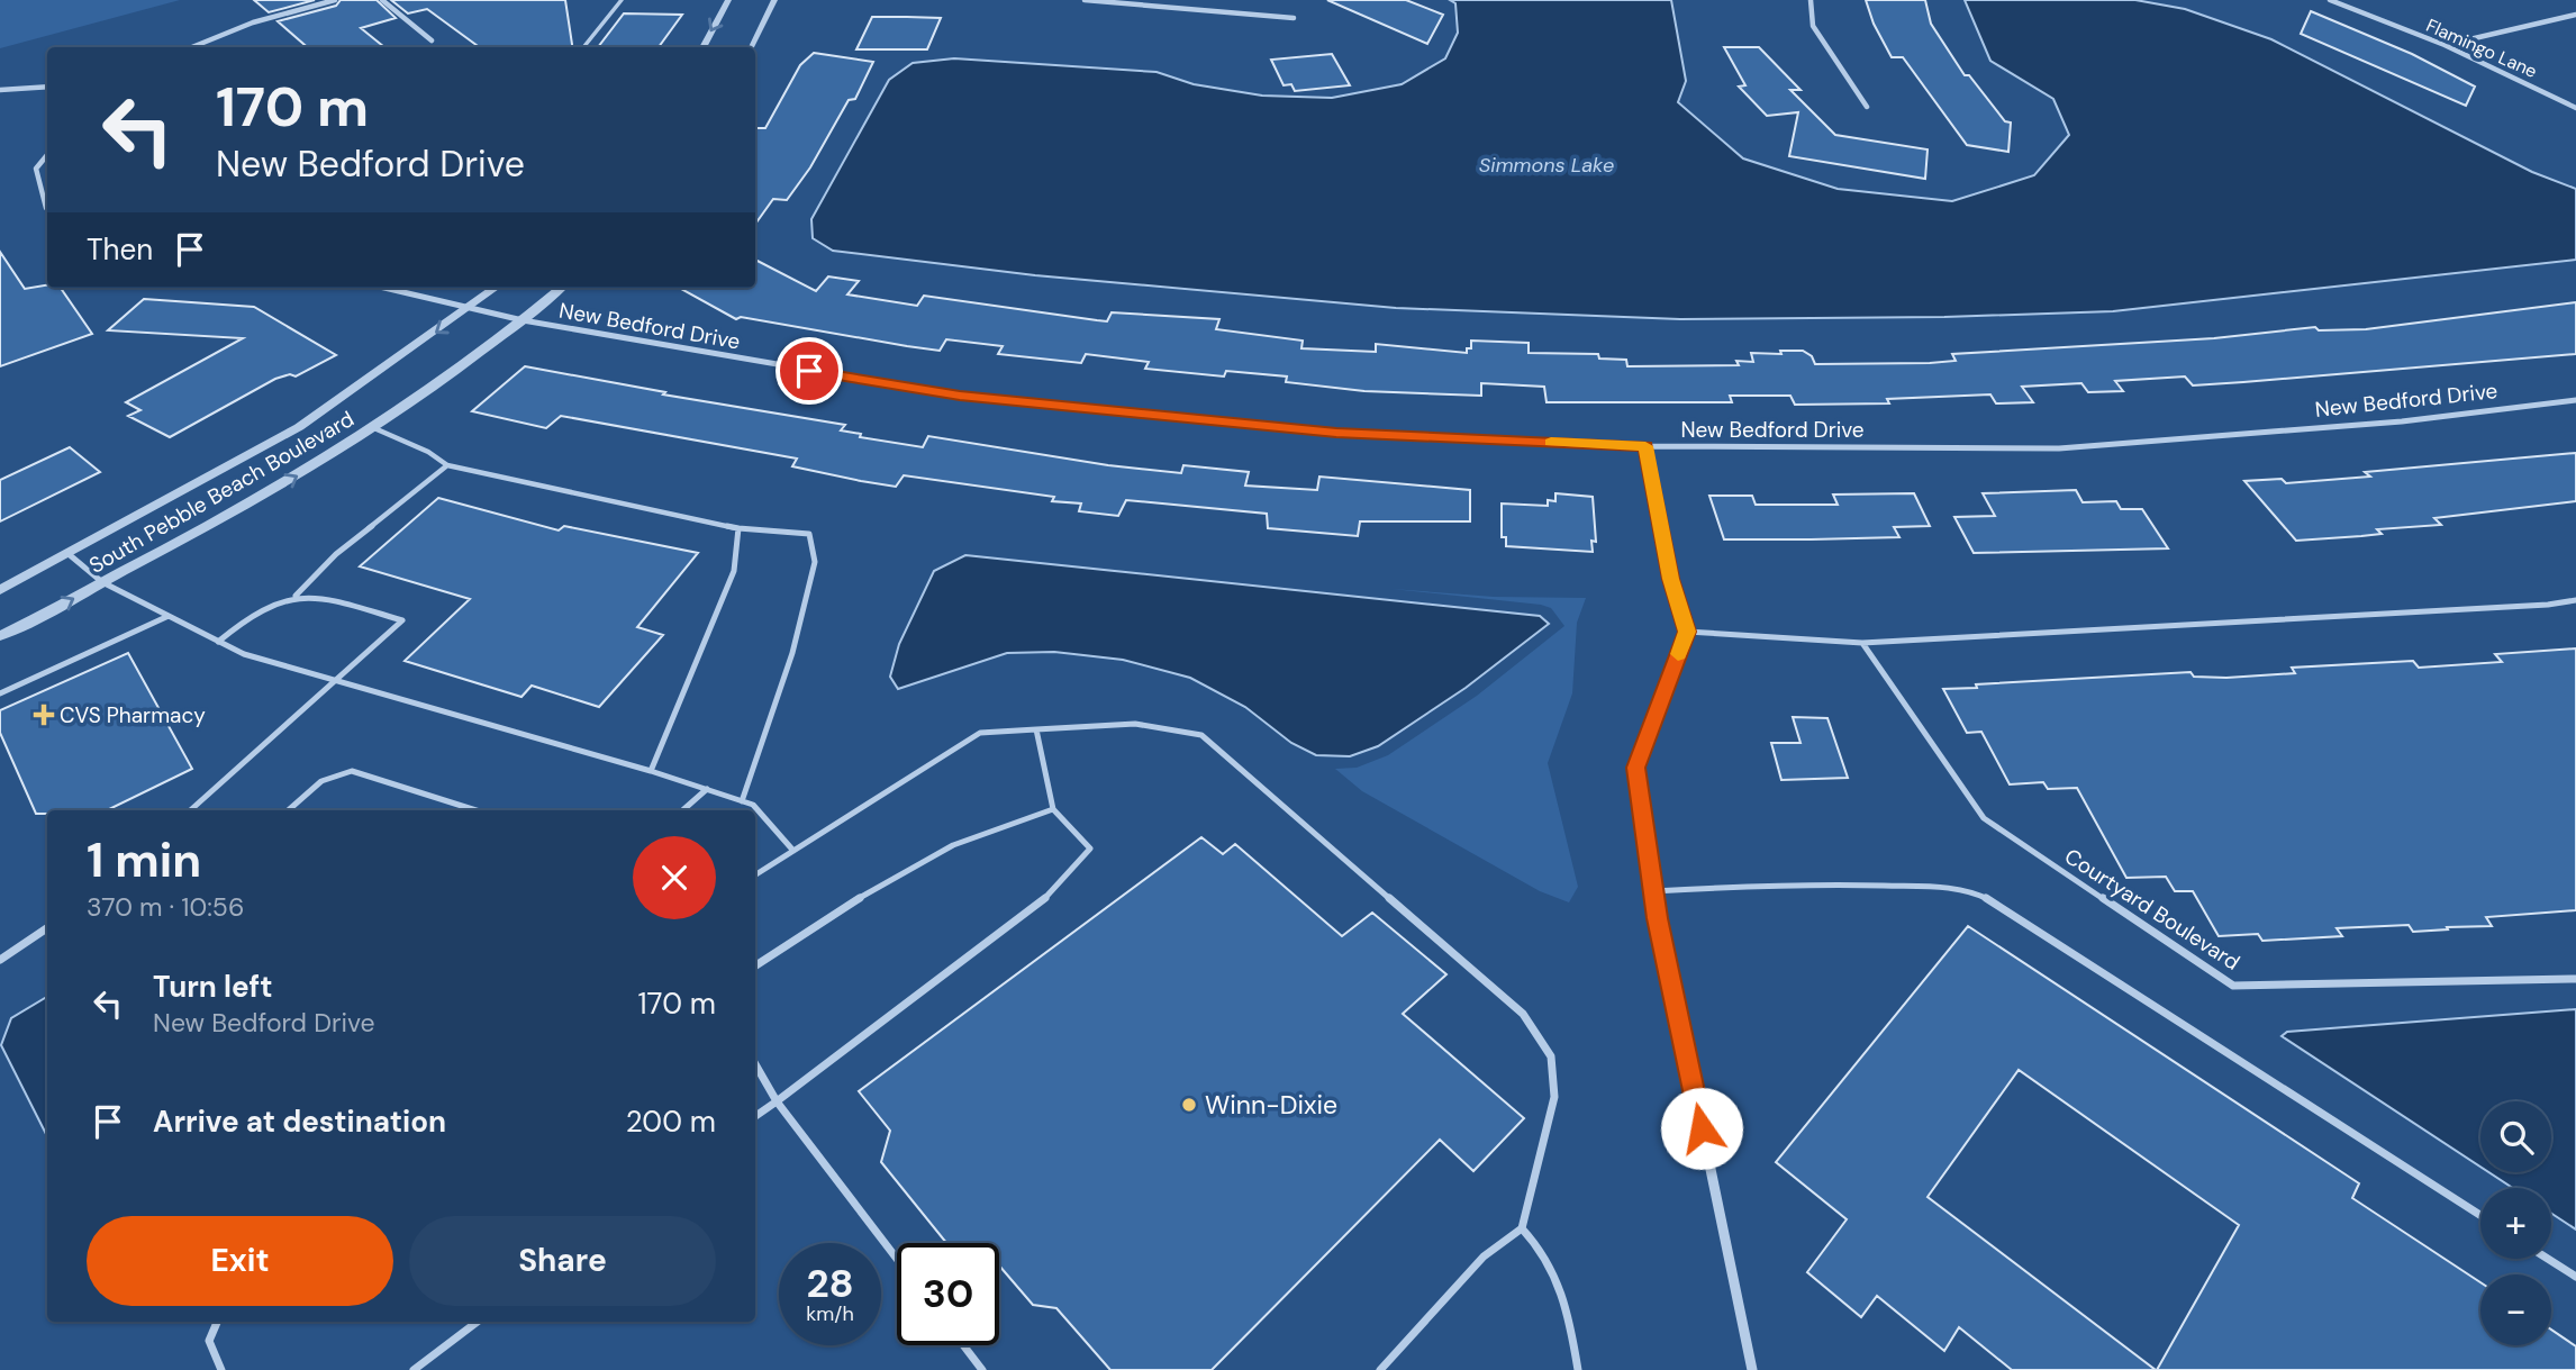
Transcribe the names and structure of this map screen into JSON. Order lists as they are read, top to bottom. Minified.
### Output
{"streets":{"street":["Flamingo Lane","New Bedford Drive","South Pebble Beach Boulevard"],"lane":["Courtyard Boulevard"]},"crossings":[["New Bedford Drive","South Pebble Beach Boulevard"]],"water":["Simmons Lake"],"places":{"health":["CVS Pharmacy"],"other":["Winn-Dixie"]},"page":{"turn":["170 m","New Bedford Drive"],"then":"Then","heading":["1 min","370 m · 10:56"],"list":[{"name":"Turn left","note":"New Bedford Drive","value":"170 m"},{"name":"Arrive at destination","value":"200 m"}],"map_buttons":["+","−"],"buttons":["Exit","Share"],"speed":"28 km/h","limit":"30"}}
